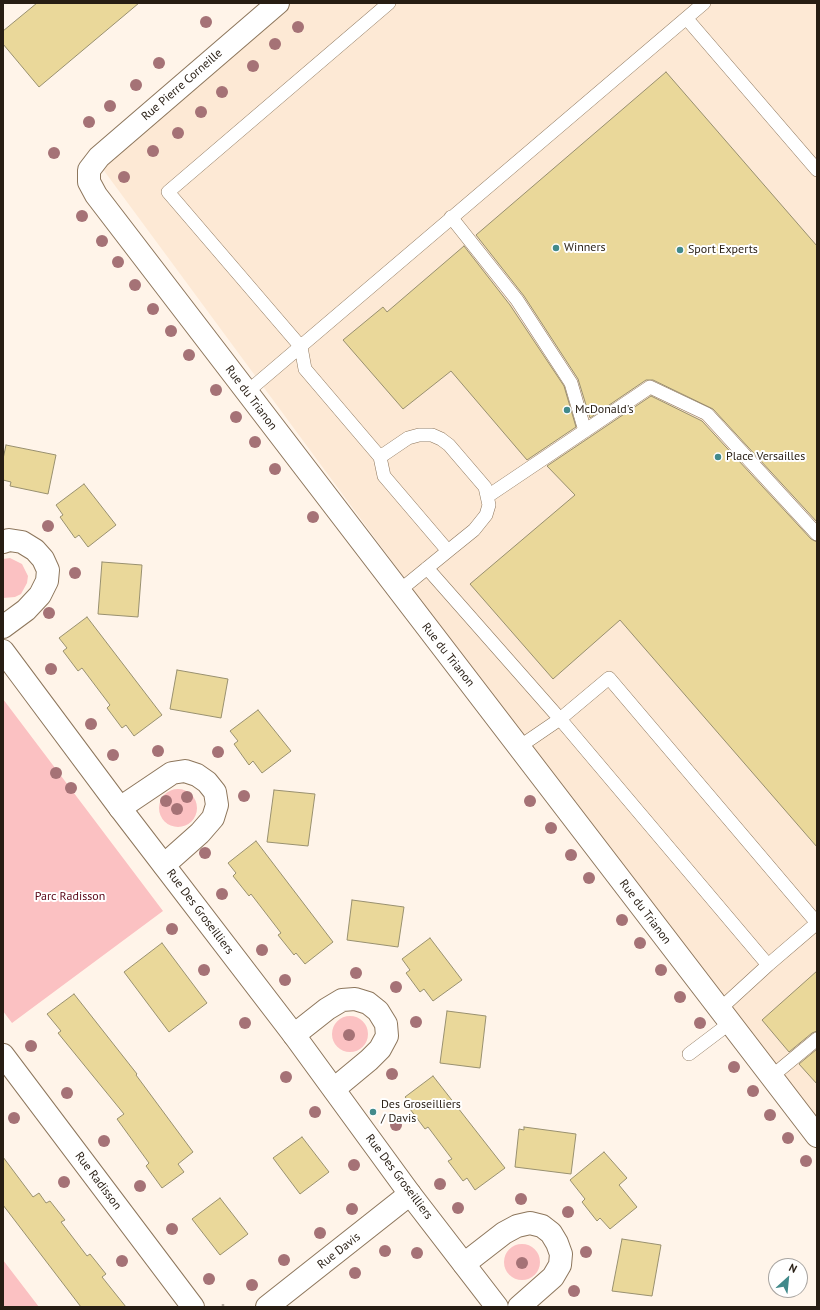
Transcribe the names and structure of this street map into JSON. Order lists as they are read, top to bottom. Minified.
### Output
{"streets":{"street":["Rue Pierre Corneille","Rue du Trianon","Rue Des Groseilliers","Rue Radisson","Rue Davis"]},"crossings":[["Rue Pierre Corneille","Rue du Trianon"],["Rue Des Groseilliers","Rue Davis"]],"parks":["Parc Radisson"],"places":["Winners","Sport Experts","McDonald's","Place Versailles","Des Groseilliers / Davis"],"north":"top right"}
